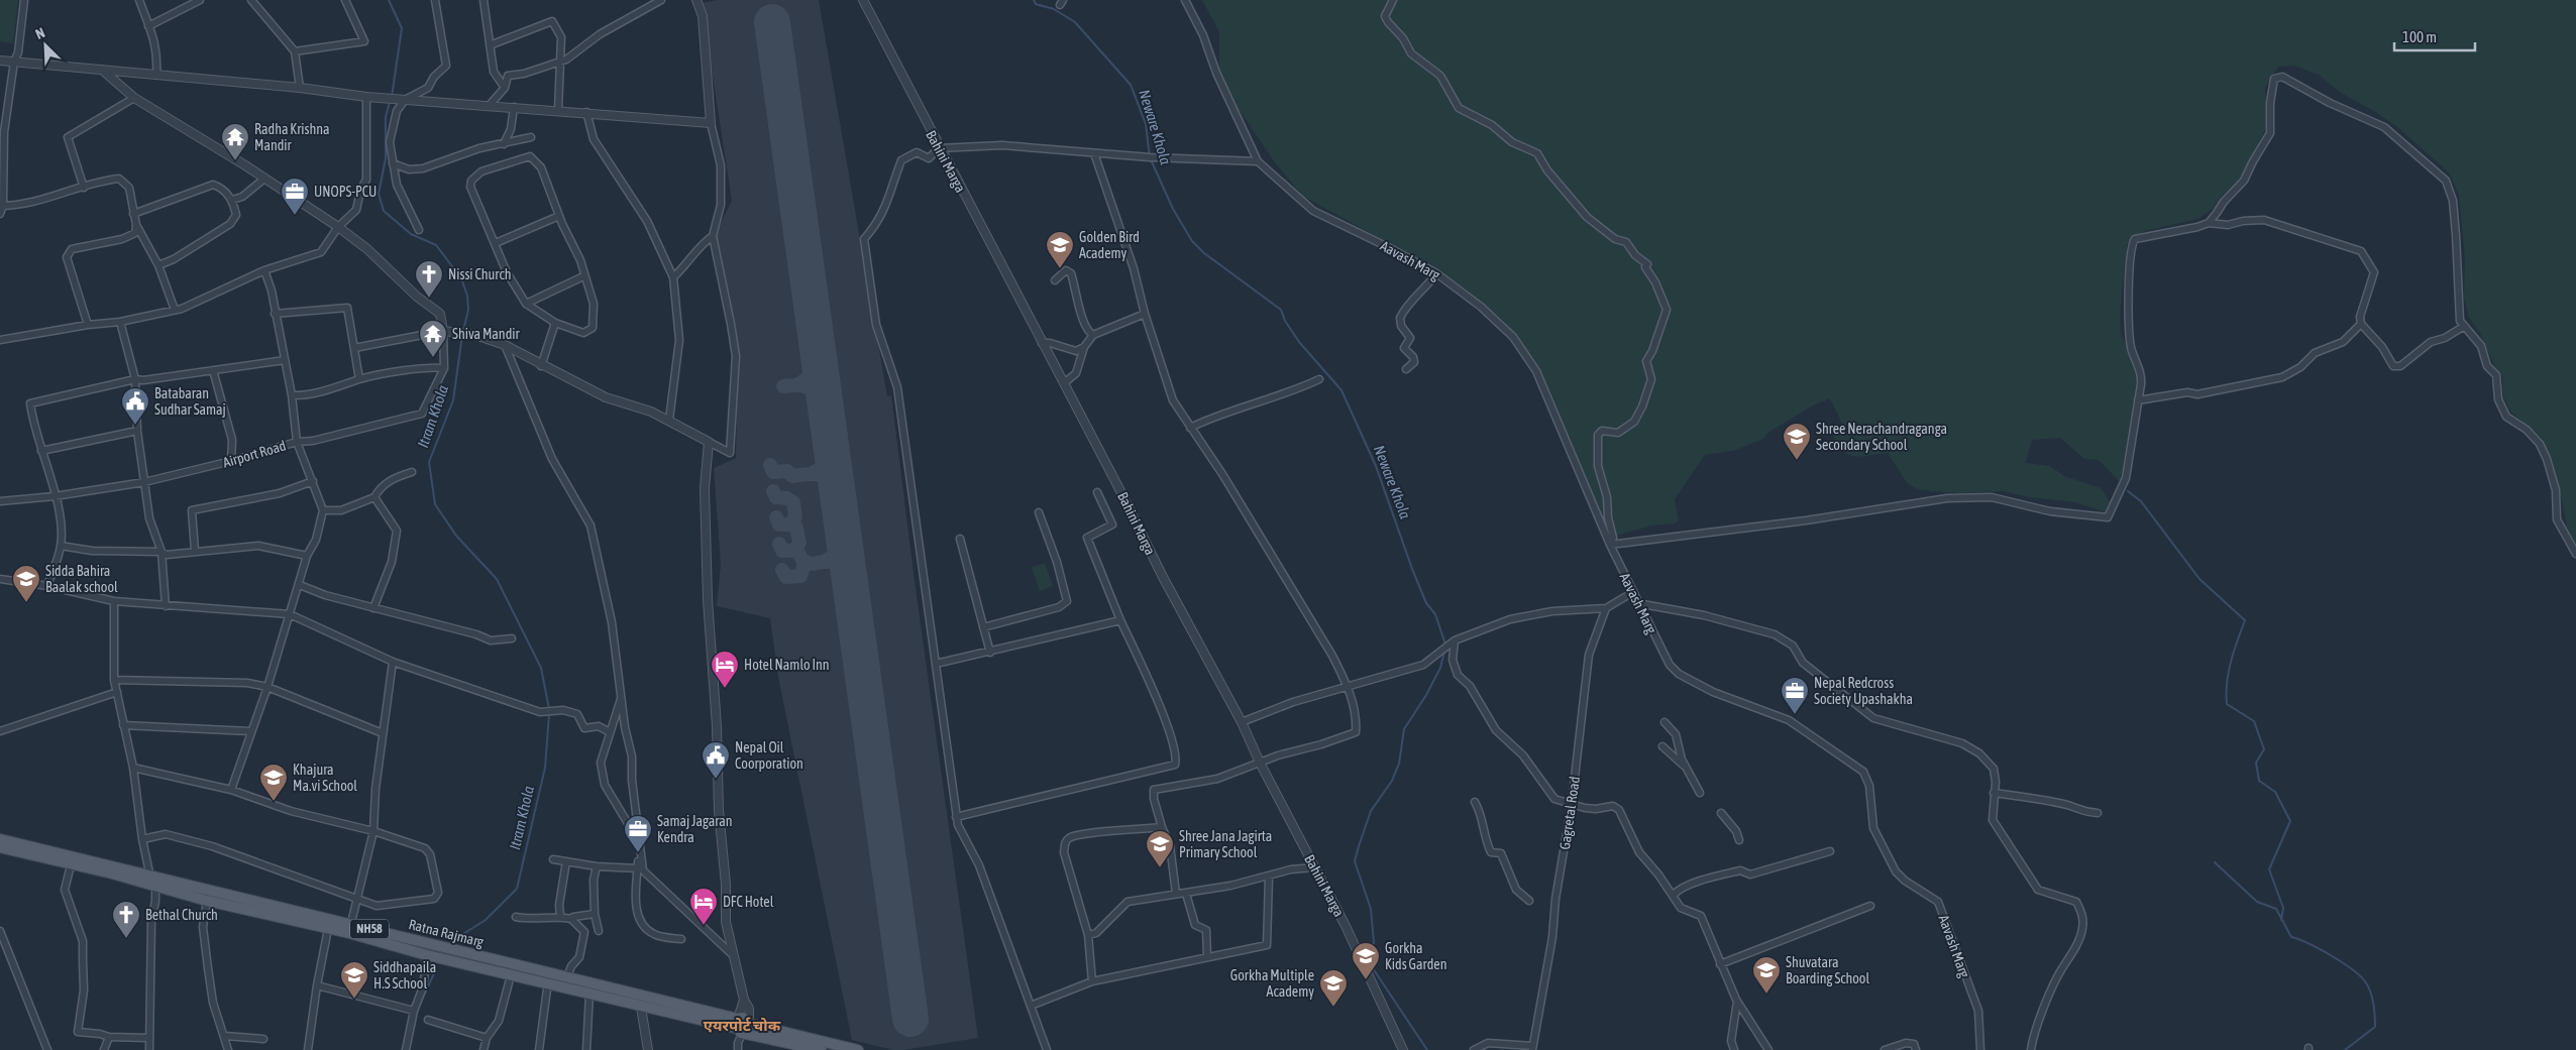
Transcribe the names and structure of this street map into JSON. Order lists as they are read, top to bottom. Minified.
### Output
{"streets":{"main road":["NH58","Ratna Rajmarg"],"street":["Bahini Marga","Aavash Marg","Airport Road","Gagretal Road"]},"districts":["एयरपोर्ट चोक"],"water":["Neware Khola","Itram Khola"],"places":{"temple":["Radha Krishna Mandir","Shiva Mandir"],"office":["UNOPS-PCU","Nepal Redcross Society Upashakha","Samaj Jagaran Kendra"],"school or university":["Golden Bird Academy","Shree Nerachandraganga Secondary School","Sidda Bahira Baalak school","Khajura Ma.vi School","Shree Jana Jagirta Primary School","Gorkha Kids Garden","Shuvatara Boarding School","Siddhapaila H.S School","Gorkha Multiple Academy"],"church":["Nissi Church","Bethal Church"],"public building":["Batabaran Sudhar Samaj","Nepal Oil Coorporation"],"hotel":["Hotel Namlo Inn","DFC Hotel"]},"scale_bar":"100 m","north":"top left"}
